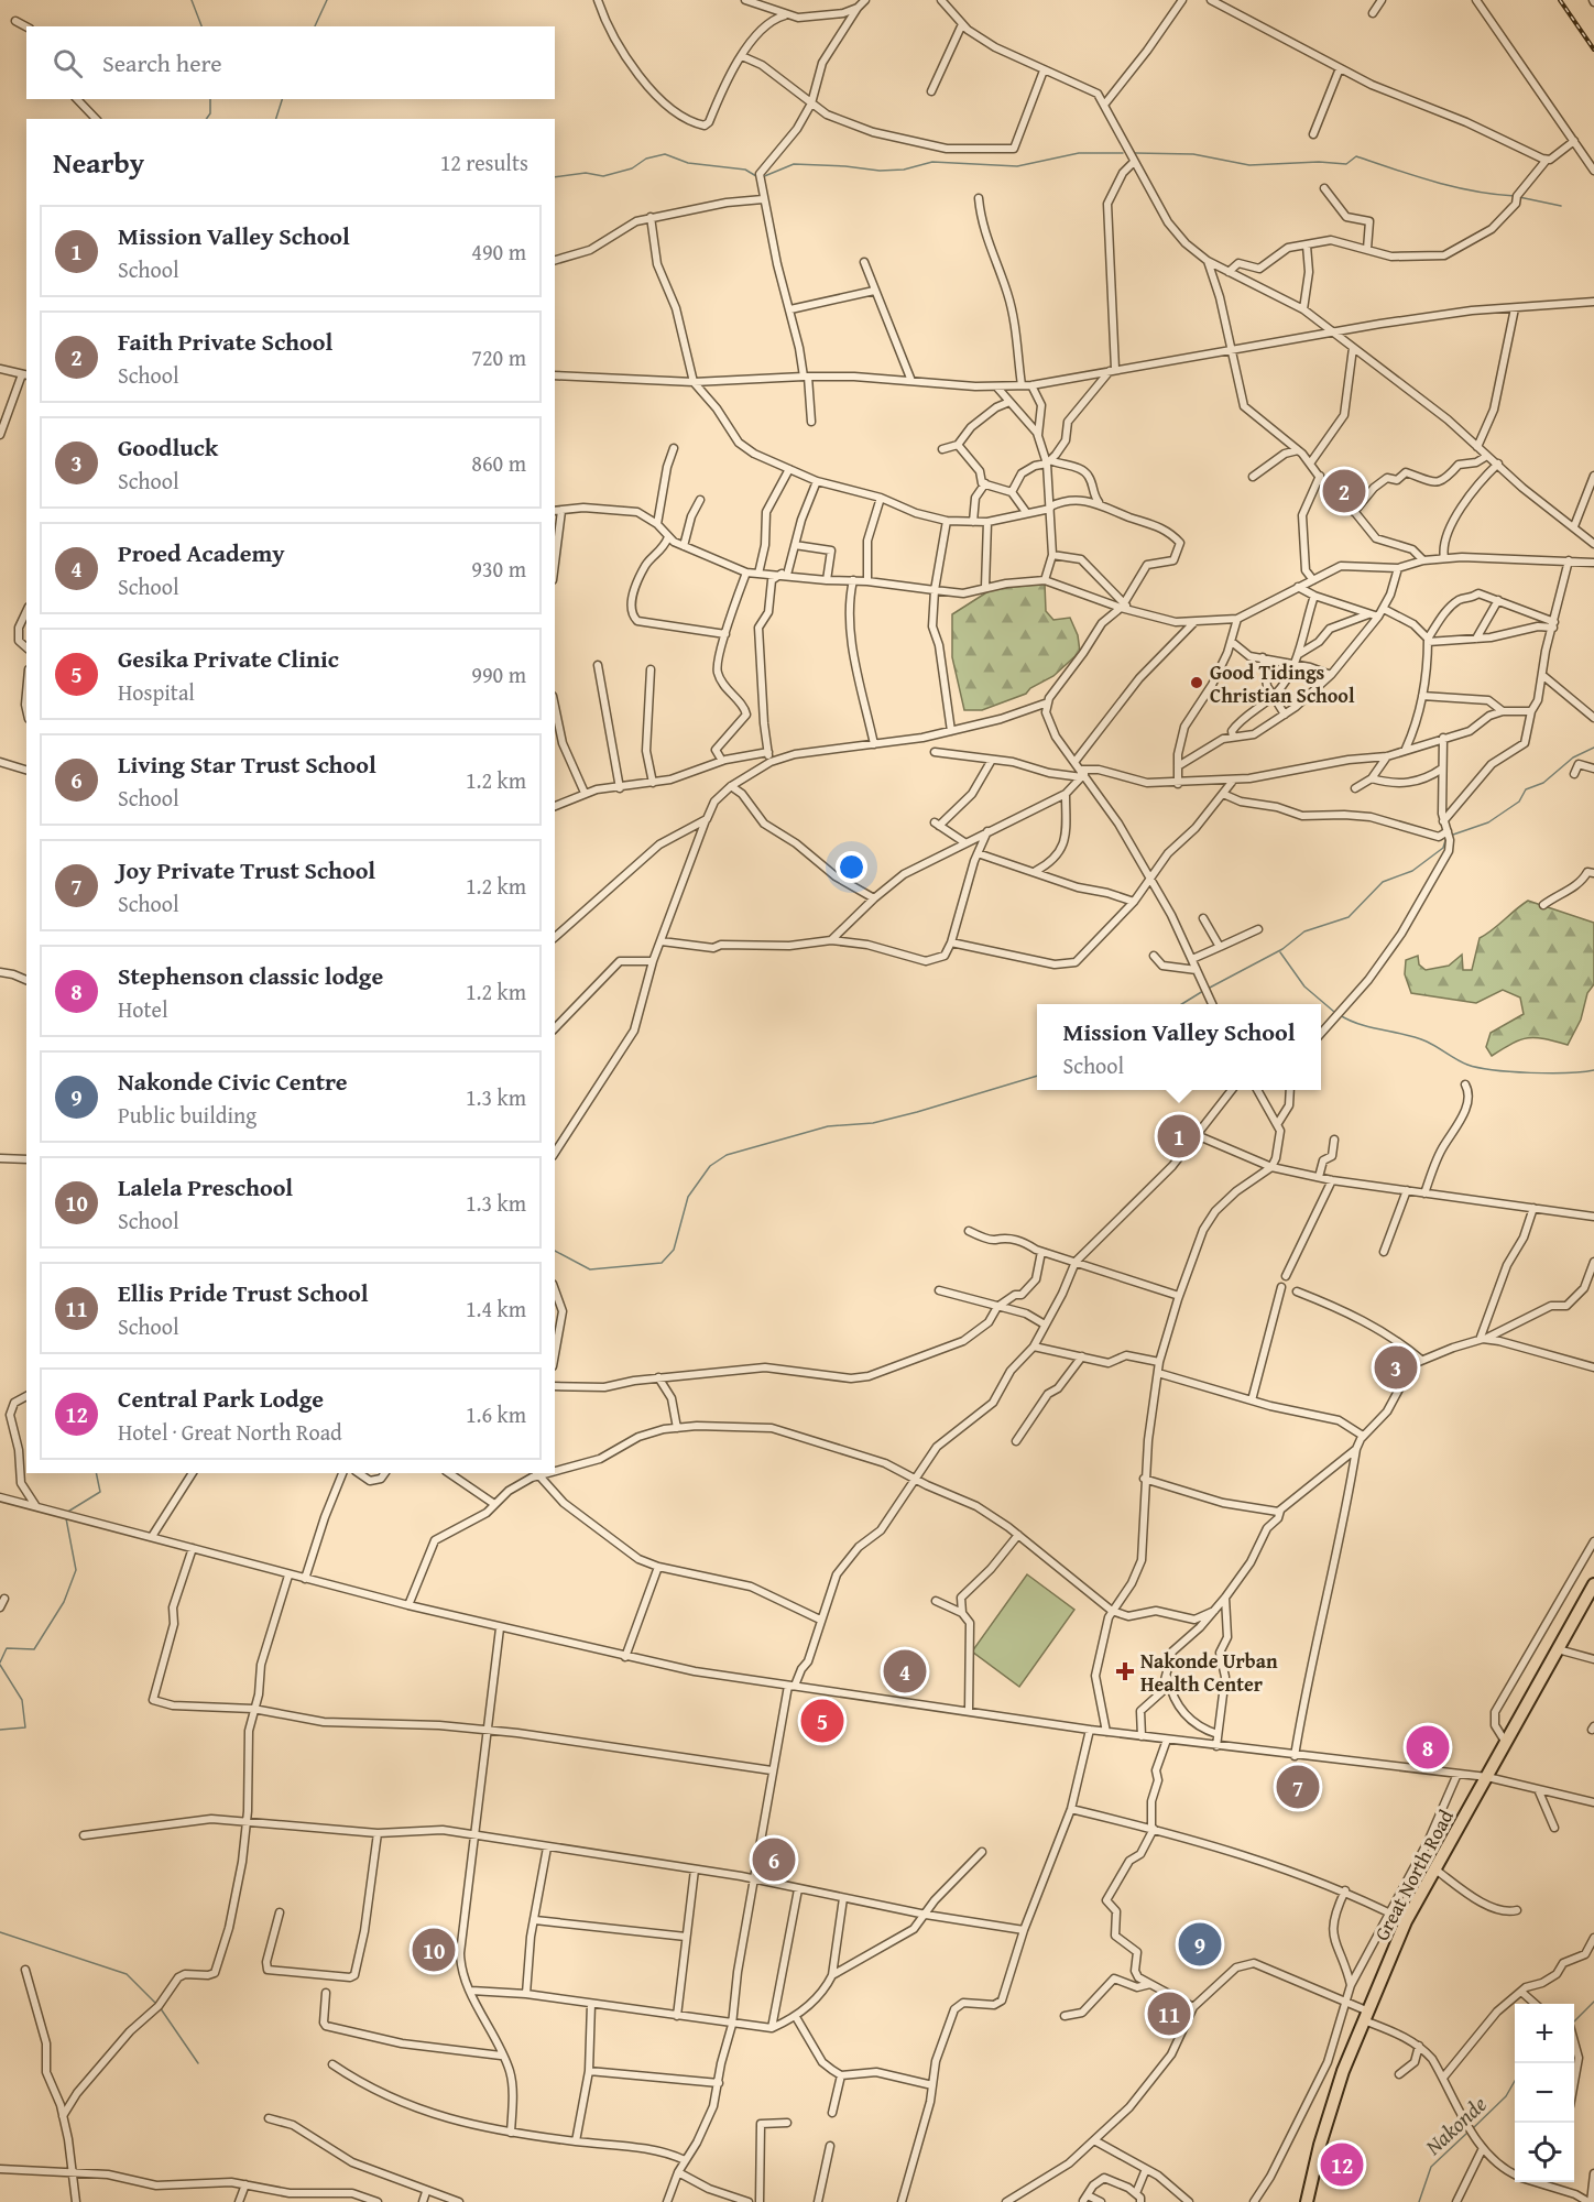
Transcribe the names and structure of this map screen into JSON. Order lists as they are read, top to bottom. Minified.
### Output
{"streets":{"highway":["Great North Road"]},"water":["Nakonde"],"places":{"other":["Good Tidings Christian School"],"health":["Nakonde Urban Health Center"]},"page":{"search":"Search here","heading":["Nearby","12 results"],"list":[{"mark":"1","name":"Mission Valley School","note":"School","value":"490 m"},{"mark":"2","name":"Faith Private School","note":"School","value":"720 m"},{"mark":"3","name":"Goodluck","note":"School","value":"860 m"},{"mark":"4","name":"Proed Academy","note":"School","value":"930 m"},{"mark":"5","name":"Gesika Private Clinic","note":"Hospital","value":"990 m"},{"mark":"6","name":"Living Star Trust School","note":"School","value":"1.2 km"},{"mark":"7","name":"Joy Private Trust School","note":"School","value":"1.2 km"},{"mark":"8","name":"Stephenson classic lodge","note":"Hotel","value":"1.2 km"},{"mark":"9","name":"Nakonde Civic Centre","note":"Public building","value":"1.3 km"},{"mark":"10","name":"Lalela Preschool","note":"School","value":"1.3 km"},{"mark":"11","name":"Ellis Pride Trust School","note":"School","value":"1.4 km"},{"mark":"12","name":"Central Park Lodge","note":"Hotel · Great North Road","value":"1.6 km"}],"pins":["2","1","3","4","5","8","7","6","9","10","11","12"],"popup":["Mission Valley School","School"],"map_buttons":["+","−"]}}
